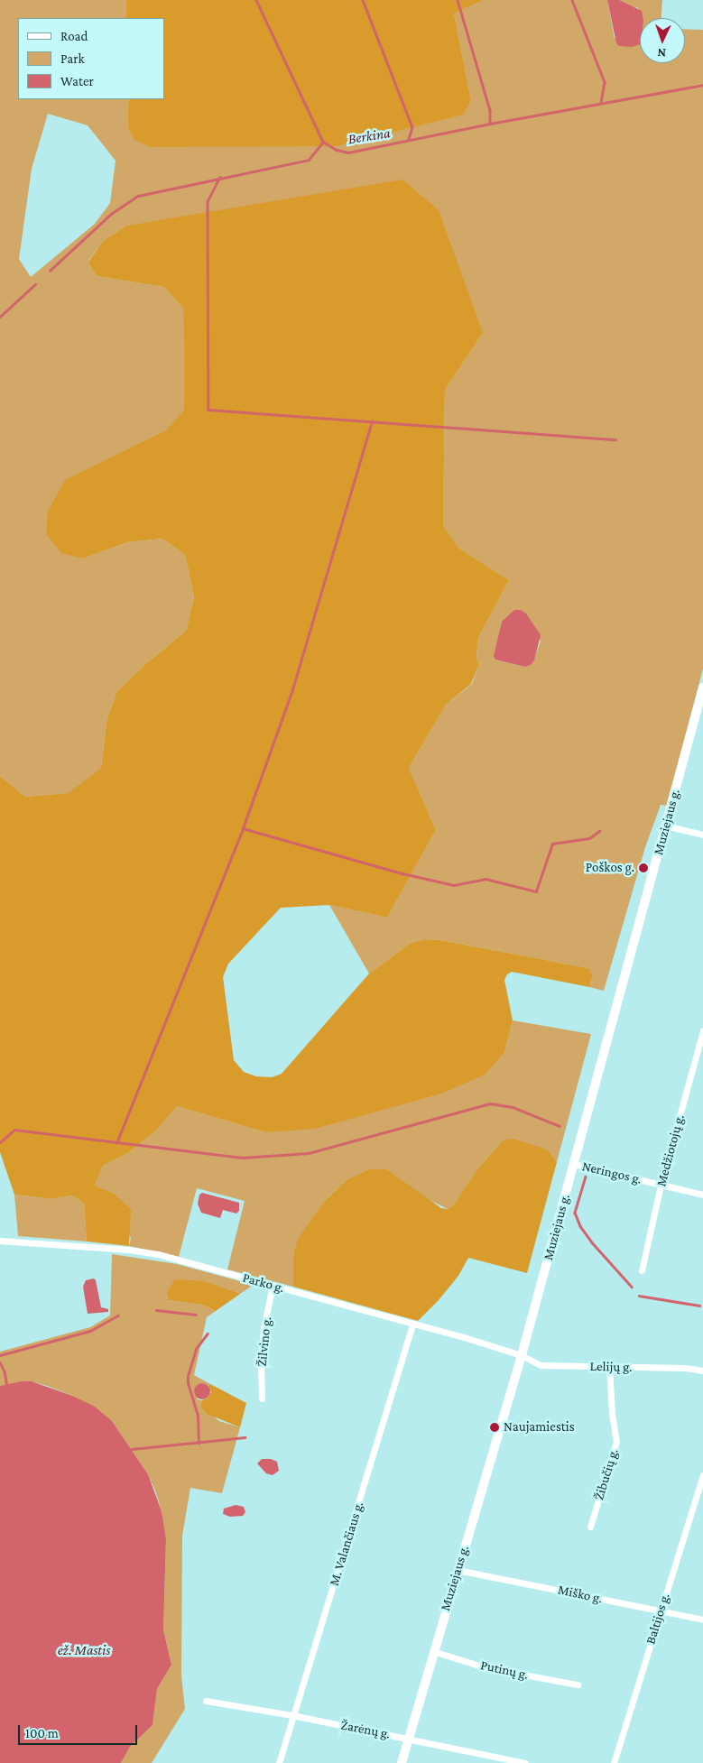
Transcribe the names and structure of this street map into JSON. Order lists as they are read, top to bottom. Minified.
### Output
{"streets":{"main road":["Muziejaus g."],"street":["Medžiotojų g.","Neringos g.","Parko g.","Žilvino g.","Lelijų g.","Žibučių g.","M. Valančiaus g.","Miško g.","Baltijos g.","Putinų g.","Žarėnų g."]},"crossings":[["Muziejaus g.","Neringos g."],["Muziejaus g.","Parko g."],["Muziejaus g.","Lelijų g."],["Muziejaus g.","Miško g."],["Muziejaus g.","Putinų g."],["Muziejaus g.","Žarėnų g."],["Medžiotojų g.","Neringos g."],["Parko g.","Žilvino g."],["Parko g.","Lelijų g."],["Parko g.","M. Valančiaus g."],["Lelijų g.","Žibučių g."],["M. Valančiaus g.","Žarėnų g."],["Miško g.","Baltijos g."]],"water":["Berkina","ež. Mastis"],"places":["Poškos g.","Naujamiestis"],"legend":["Road","Park","Water"],"scale_bar":"100 m","north":"bottom"}
